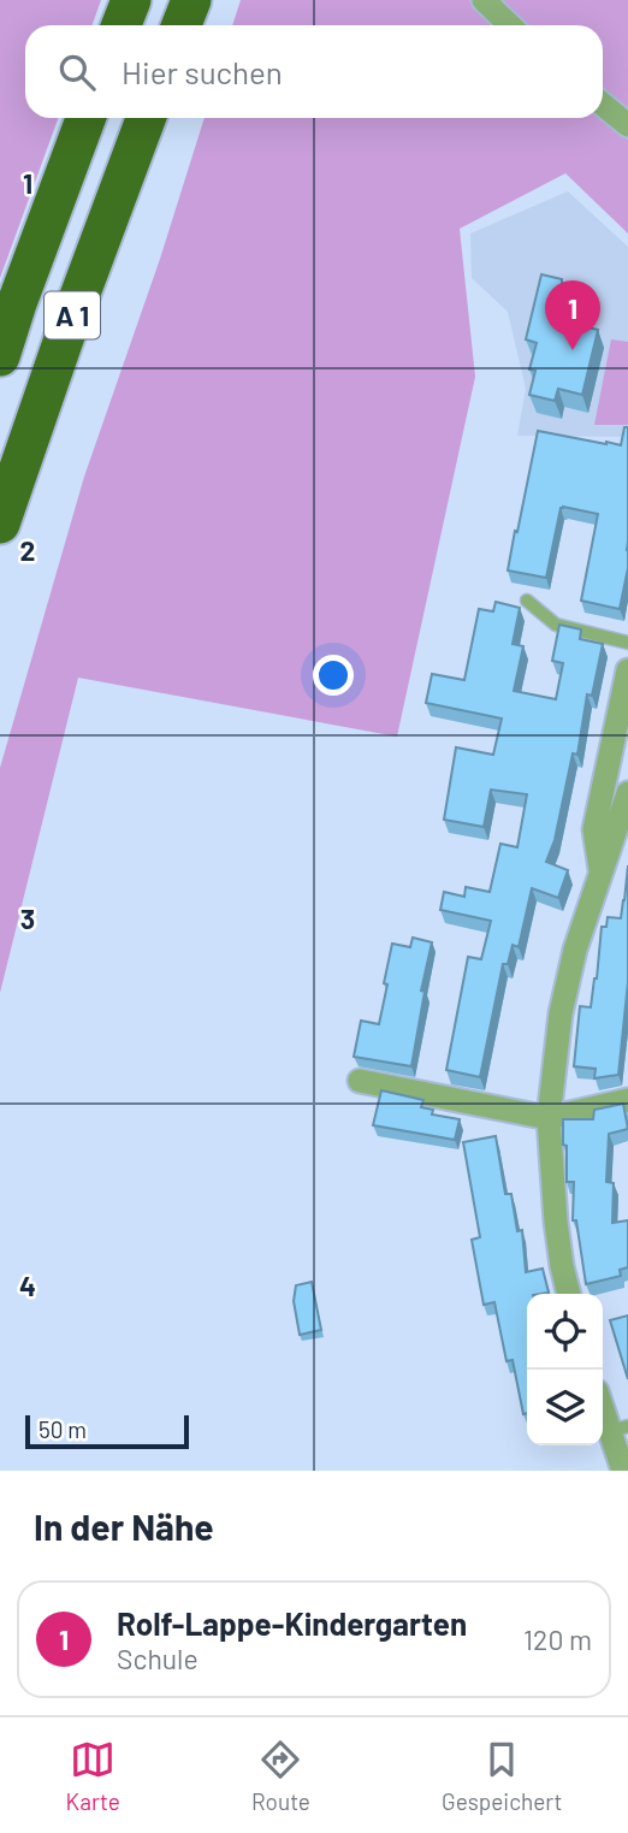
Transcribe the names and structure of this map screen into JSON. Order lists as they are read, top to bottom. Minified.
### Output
{"streets":{"highway":["A 1"]},"scale_bar":"50 m","page":{"search":"Hier suchen","pins":"1","scale":"50 m","heading":"In der Nähe","list":[{"mark":"1","name":"Rolf-Lappe-Kindergarten","note":"Schule","value":"120 m"}],"nav":["Karte","Route","Gespeichert"]},"grid":{"rows":["1","2","3","4"]}}
